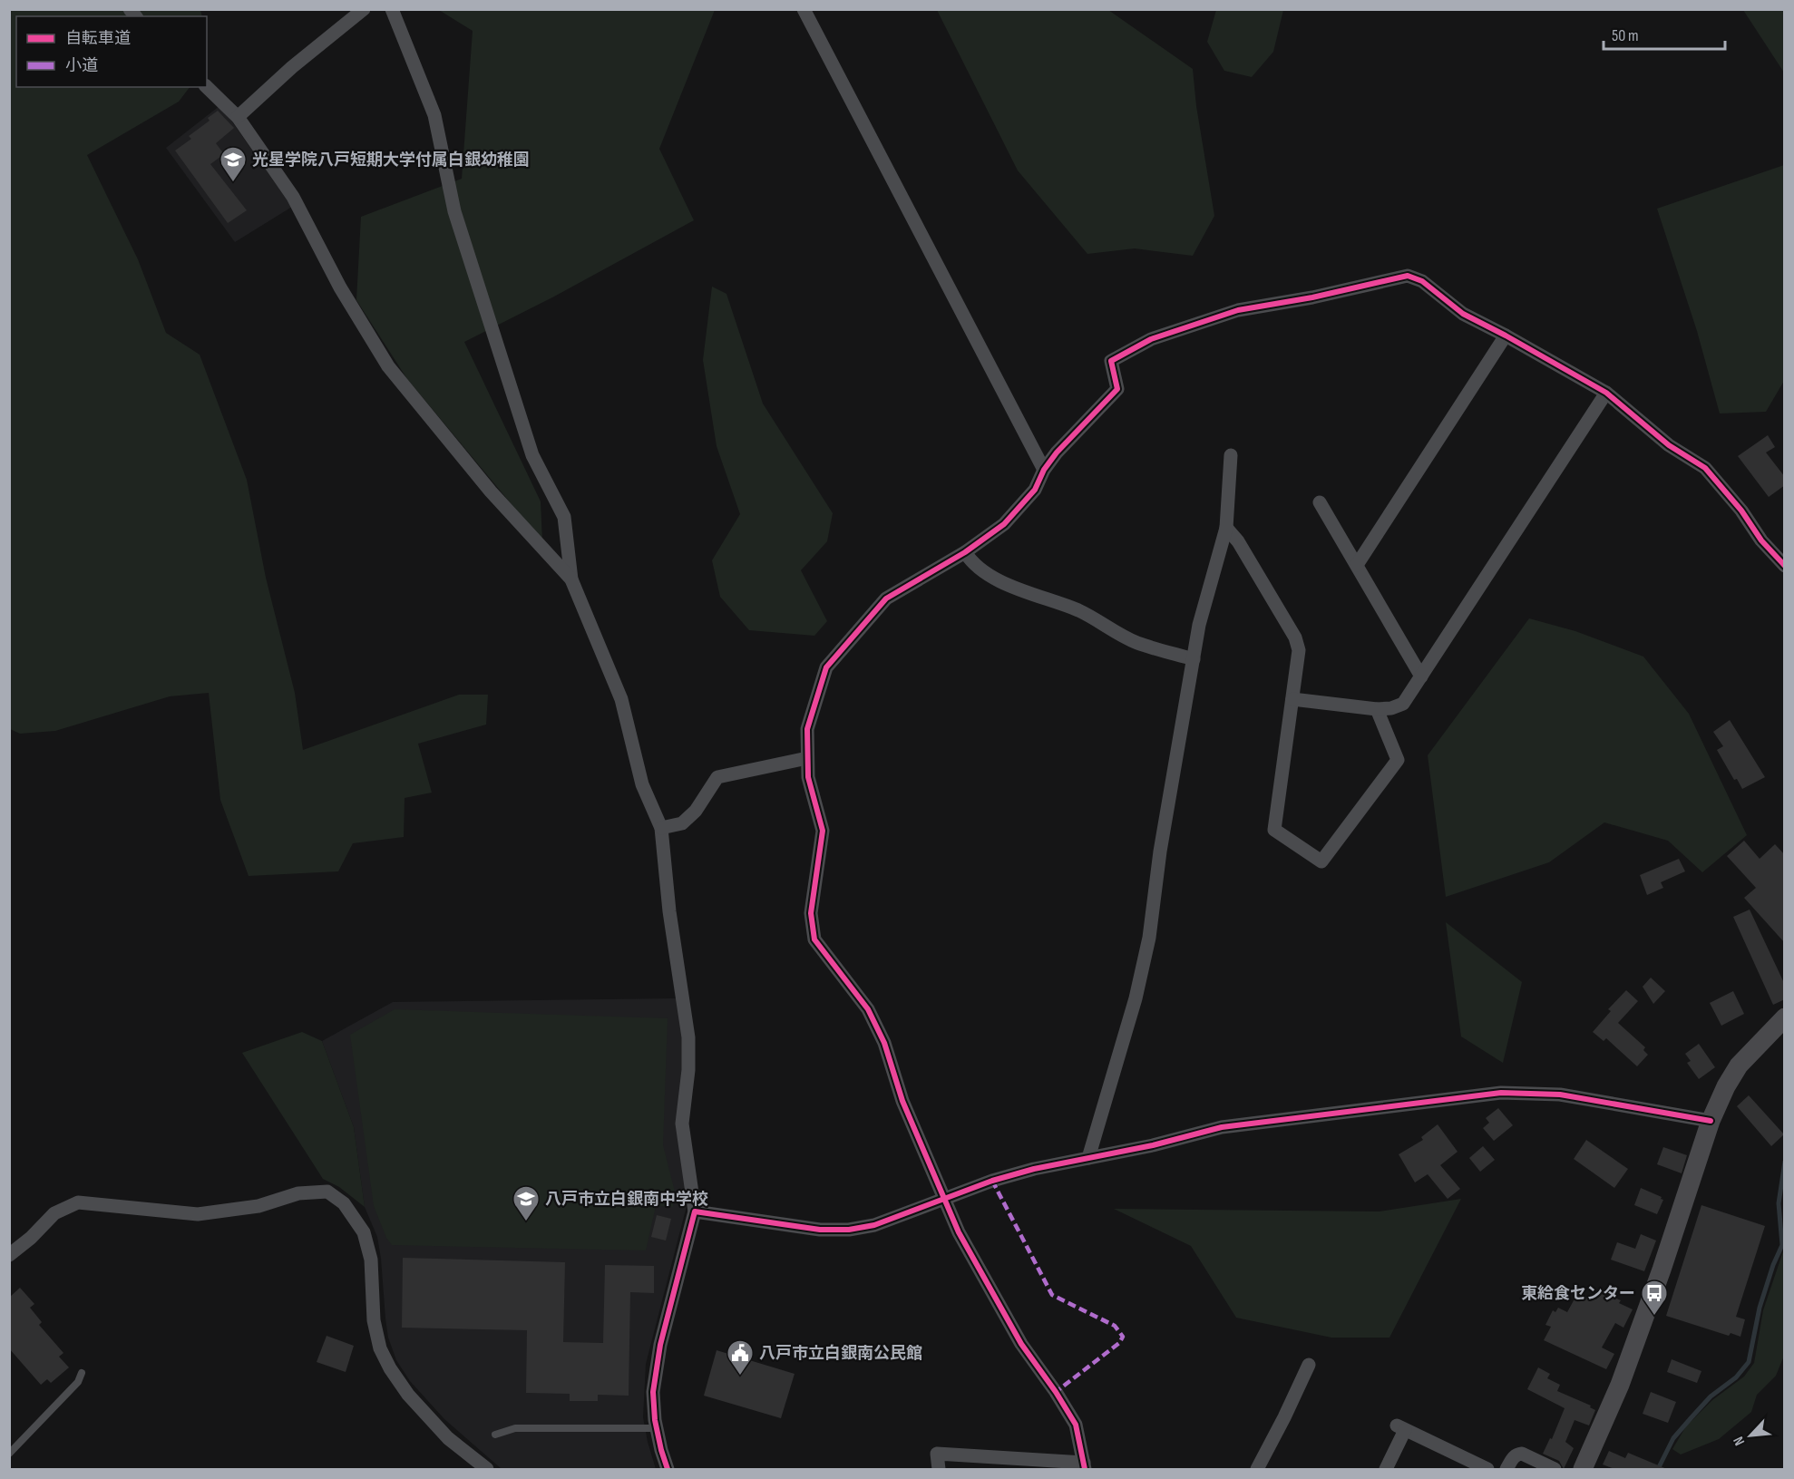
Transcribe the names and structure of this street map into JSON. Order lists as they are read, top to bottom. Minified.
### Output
{"places":{"school or university":["光星学院八戸短期大学付属白銀幼稚園","八戸市立白銀南中学校"],"bus stop":["東給食センター"],"public building":["八戸市立白銀南公民館"]},"legend":["自転車道","小道"],"scale_bar":"50 m","north":"bottom left"}
